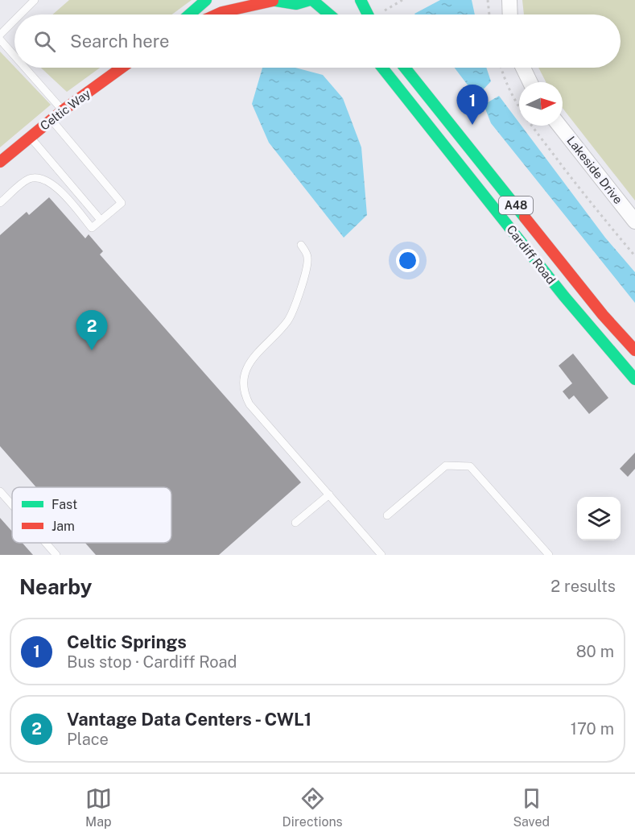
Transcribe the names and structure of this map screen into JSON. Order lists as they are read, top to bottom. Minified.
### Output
{"streets":{"main road":["Celtic Way","A48","Cardiff Road"],"street":["Lakeside Drive"]},"legend":["Fast","Jam"],"north":"right","page":{"search":"Search here","pins":["1","2"],"heading":["Nearby","2 results"],"list":[{"mark":"1","name":"Celtic Springs","note":"Bus stop · Cardiff Road","value":"80 m"},{"mark":"2","name":"Vantage Data Centers - CWL1","note":"Place","value":"170 m"}],"nav":["Map","Directions","Saved"]}}
